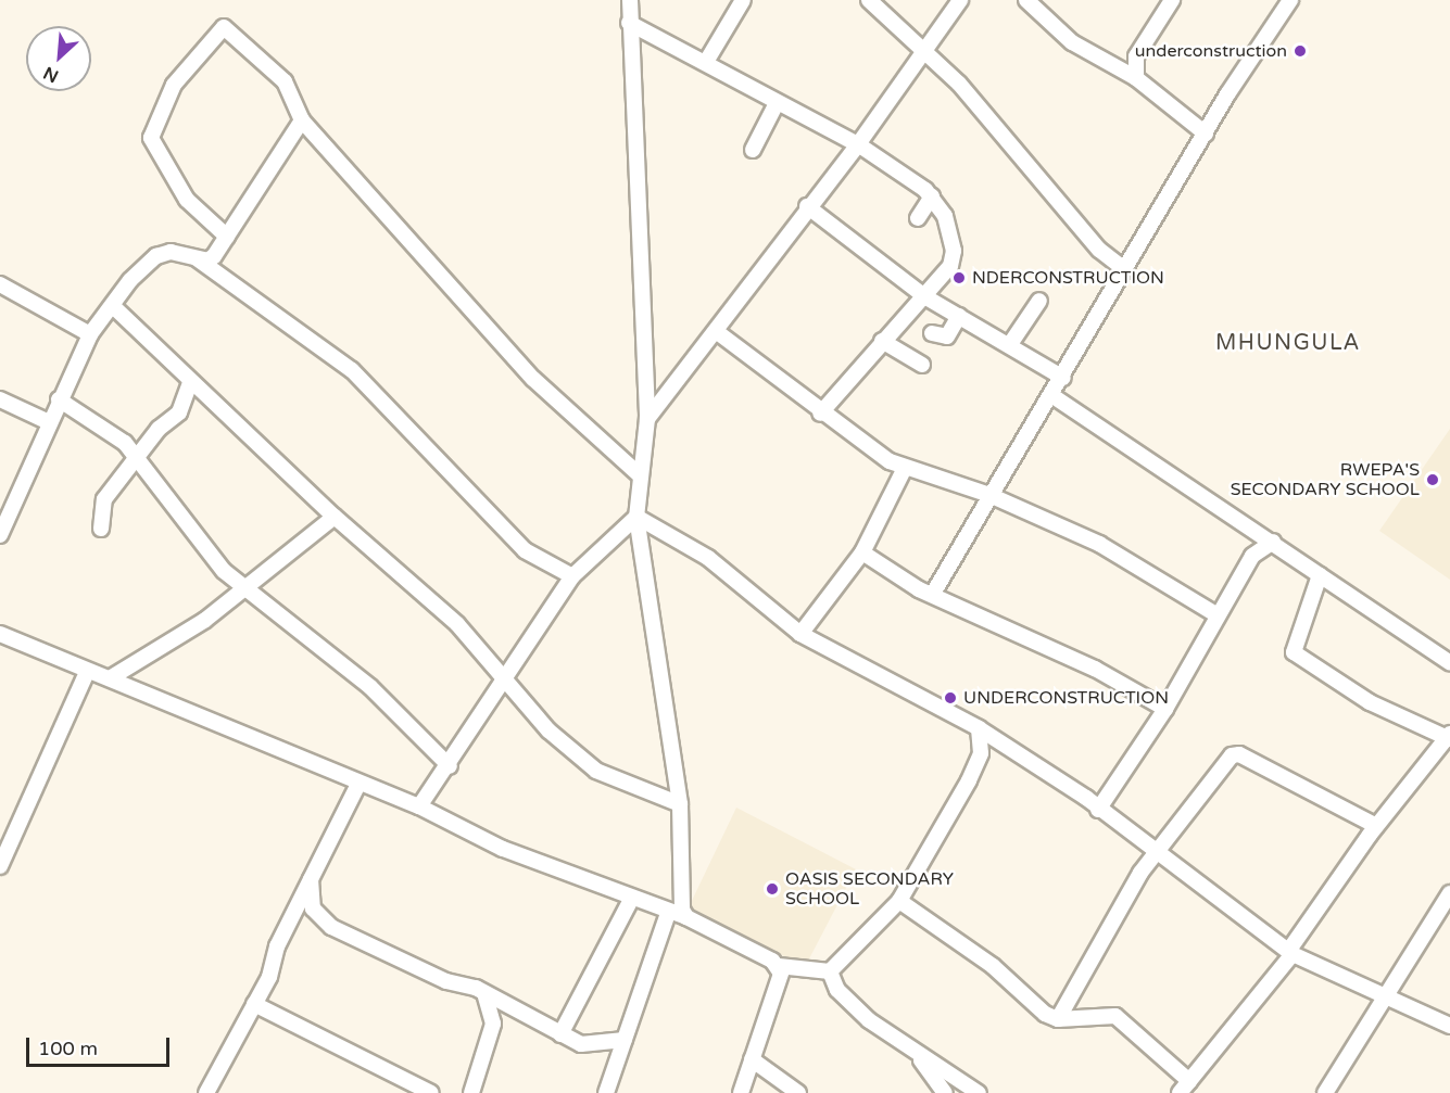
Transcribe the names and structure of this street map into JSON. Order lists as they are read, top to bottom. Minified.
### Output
{"districts":["MHUNGULA"],"places":["underconstruction","NDERCONSTRUCTION","RWEPA'S SECONDARY SCHOOL","UNDERCONSTRUCTION","OASIS SECONDARY SCHOOL"],"scale_bar":"100 m","north":"bottom left"}
